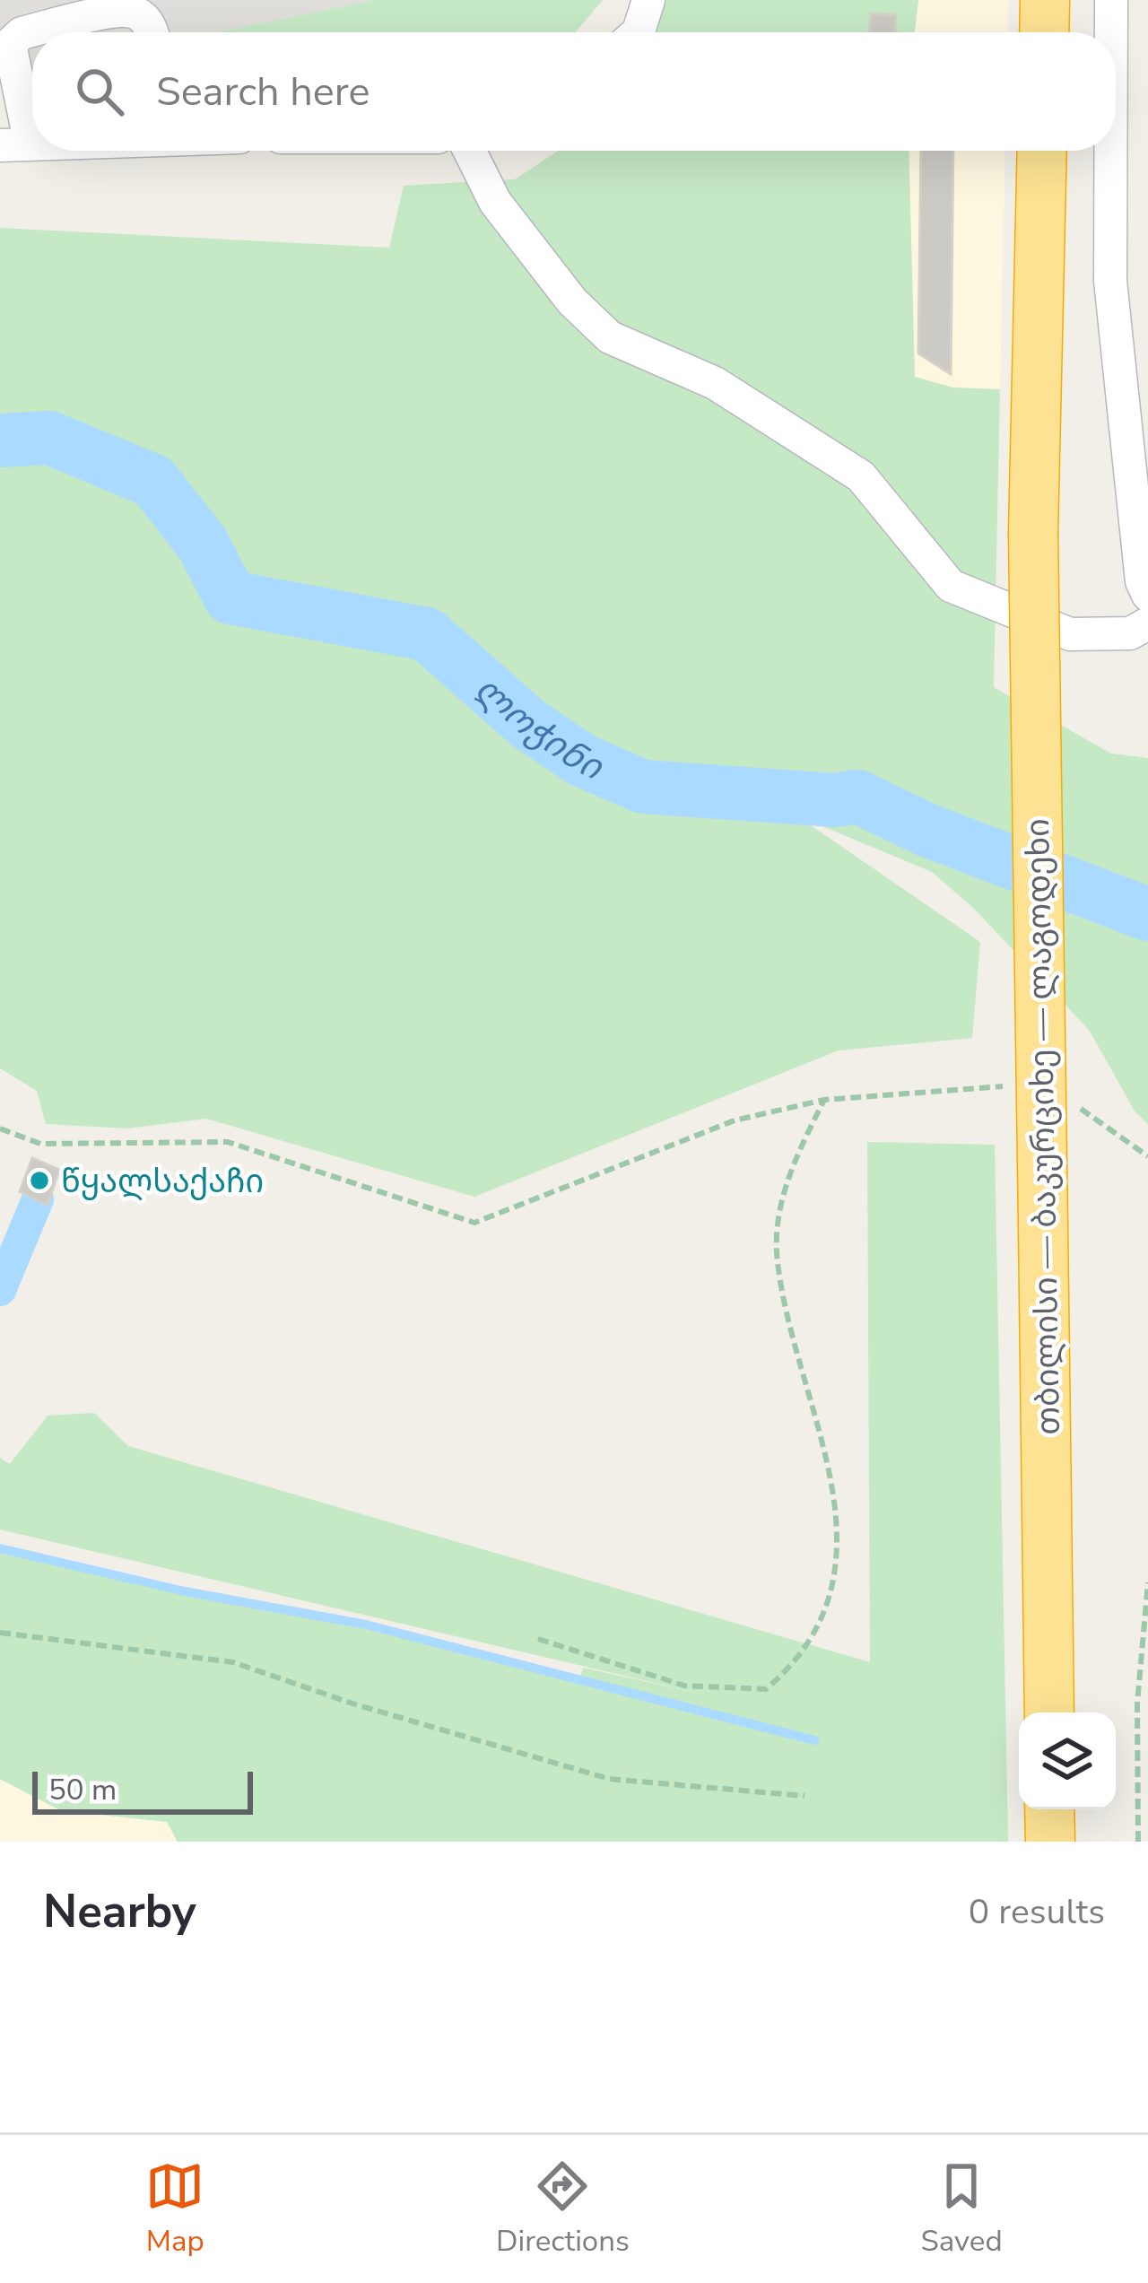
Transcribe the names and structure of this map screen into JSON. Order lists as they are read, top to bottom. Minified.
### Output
{"streets":{"highway":["თბილისი — ბაკურციხე — ლაგოდეხი"]},"water":["ლოჭინი"],"places":["წყალსაქაჩი"],"scale_bar":"50 m","page":{"search":"Search here","scale":"50 m","heading":["Nearby","0 results"],"nav":["Map","Directions","Saved"]}}
